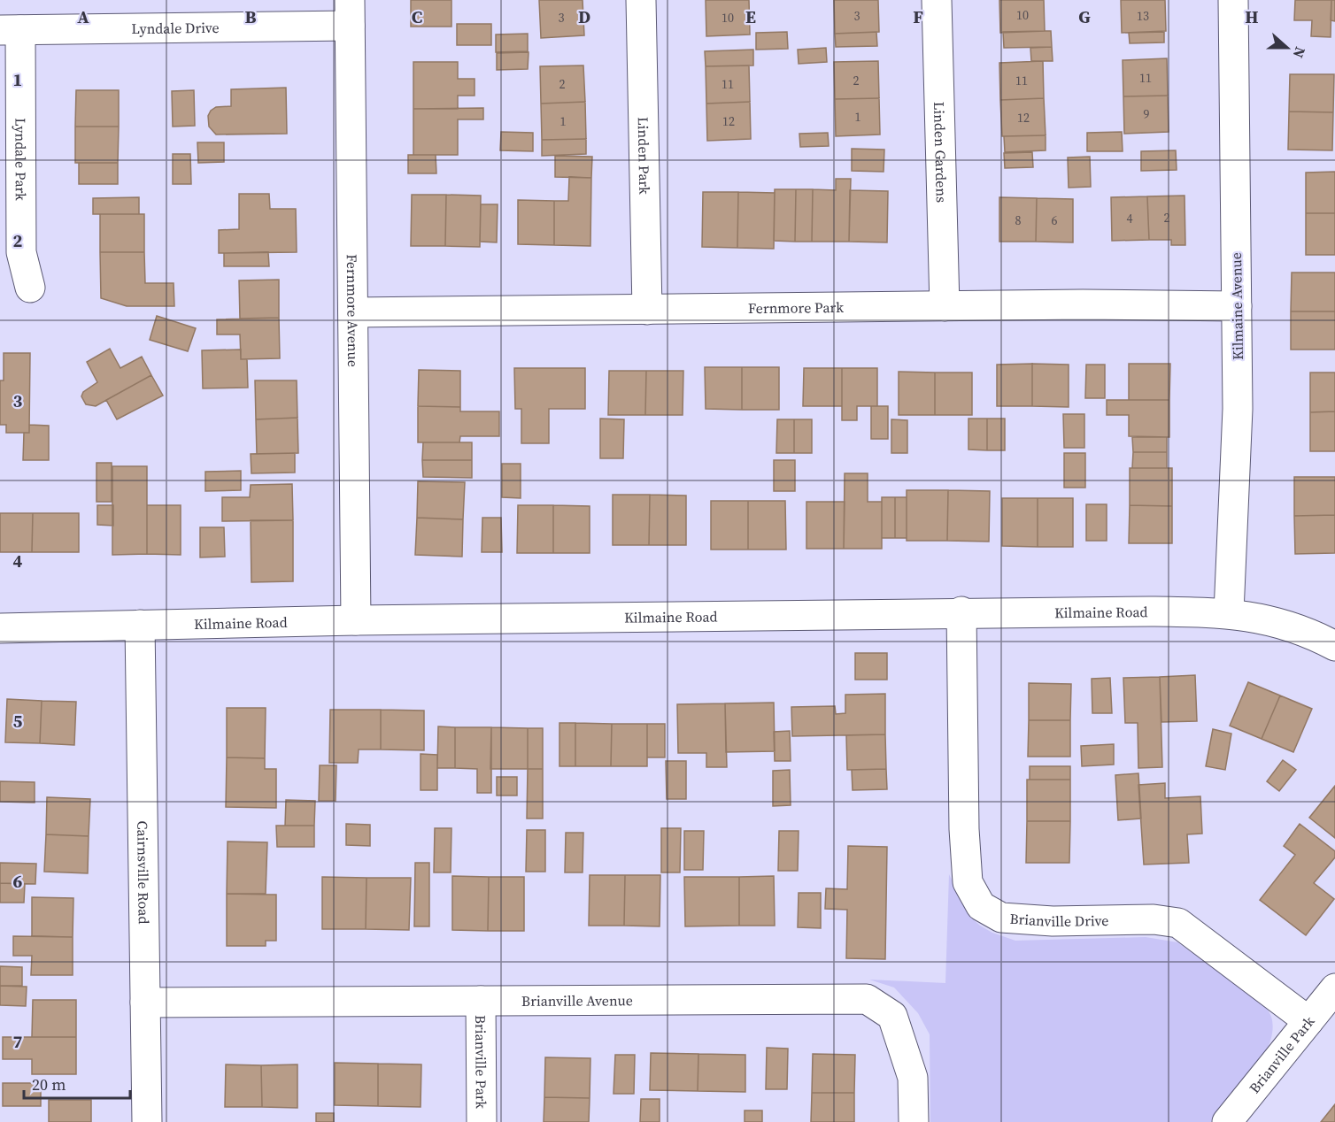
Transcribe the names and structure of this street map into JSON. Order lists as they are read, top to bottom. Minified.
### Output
{"streets":{"street":["Lyndale Drive","Linden Gardens","Linden Park","Lyndale Park","Kilmaine Avenue","Fernmore Park","Fernmore Avenue","Kilmaine Road","Cairnsville Road","Brianville Drive","Brianville Avenue","Brianville Park"]},"crossings":[["Lyndale Drive","Lyndale Park"],["Lyndale Drive","Fernmore Avenue"],["Linden Gardens","Fernmore Park"],["Linden Park","Fernmore Park"],["Kilmaine Avenue","Fernmore Park"],["Kilmaine Avenue","Kilmaine Road"],["Fernmore Park","Fernmore Avenue"],["Fernmore Avenue","Kilmaine Road"],["Kilmaine Road","Cairnsville Road"],["Kilmaine Road","Brianville Drive"],["Cairnsville Road","Brianville Avenue"],["Brianville Drive","Brianville Park"],["Brianville Avenue","Brianville Park"]],"house_numbers":["10","3","13","3","10","11","2","11","2","11","9","1","12","1","12","2","4","8","6"],"scale_bar":"20 m","north":"right","grid":{"columns":["A","B","C","D","E","F","G","H"],"rows":["1","2","3","4","5","6","7"]}}
